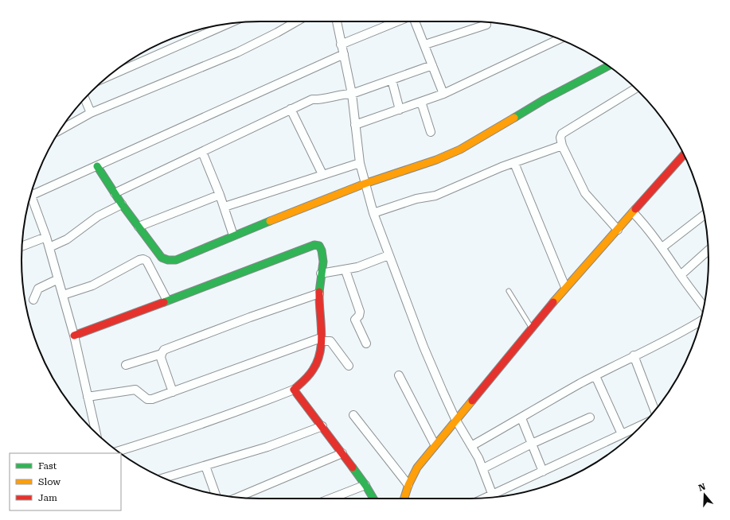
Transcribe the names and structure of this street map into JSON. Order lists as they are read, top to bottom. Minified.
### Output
{"legend":["Fast","Slow","Jam"],"north":"top"}
